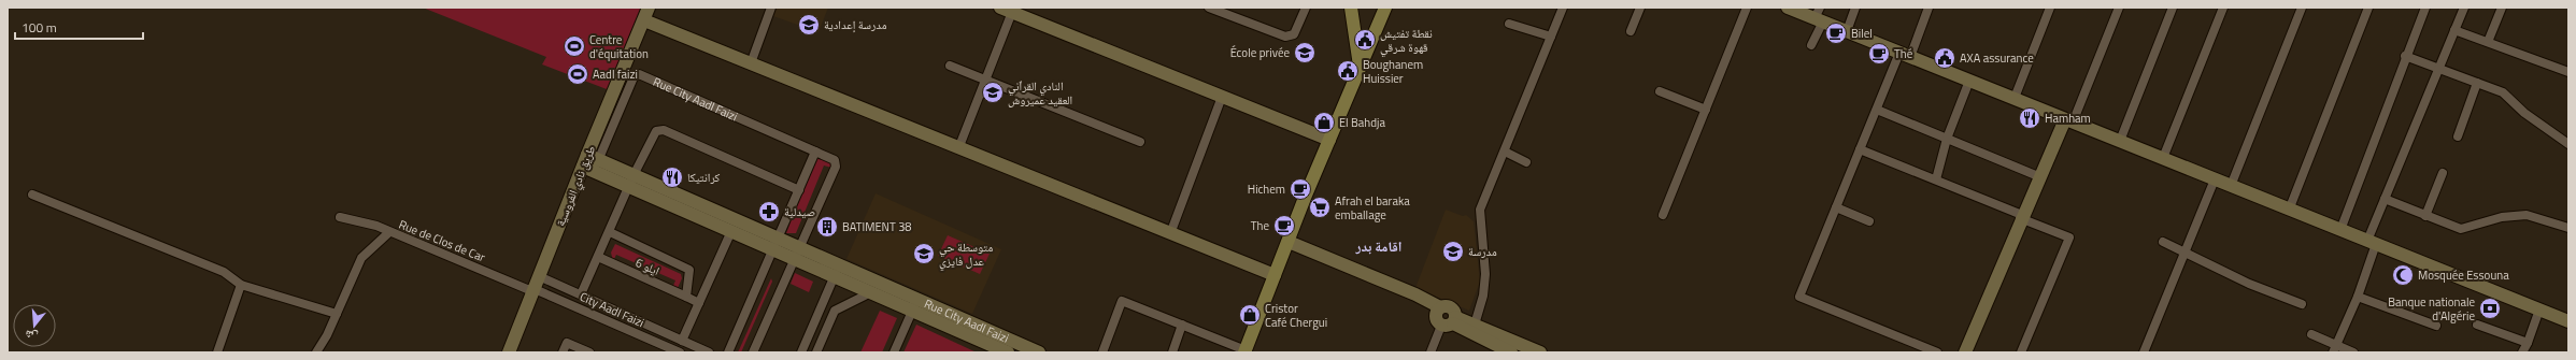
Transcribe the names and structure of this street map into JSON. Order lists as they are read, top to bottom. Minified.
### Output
{"streets":{"main road":["Rue City Aadl Faizi","طريق نادي الفروسية"],"street":["Rue de Clos de Car","ايلو 6","City Aadl Faizi"]},"crossings":[["Rue City Aadl Faizi","طريق نادي الفروسية"],["طريق نادي الفروسية","Rue de Clos de Car"],["طريق نادي الفروسية","City Aadl Faizi"],["Rue de Clos de Car","City Aadl Faizi"]],"districts":["اقامة بدر"],"places":{"school or university":["مدرسة إعدادية","École privée","النادي القرٱني العقيد عميروش","مدرسة","متوسطة حي عدل فايزي"],"cafe":["Bilel","Thé","Hichem","The"],"public building":["نقطة تفتيش قهوة شرقي","AXA assurance","Boughanem Huissier"],"sports":["Centre d'équitation","Aadl faizi"],"restaurant":["Hamham","كرانتيكا"],"shop":["El Bahdja","Cristor Café Chergui"],"supermarket":["Afrah el baraka emballage"],"pharmacy":["صيدلية"],"building":["BATIMENT 38"],"mosque":["Mosquée Essouna"],"bank":["Banque nationale d'Algérie"]},"scale_bar":"100 m","north":"bottom"}
